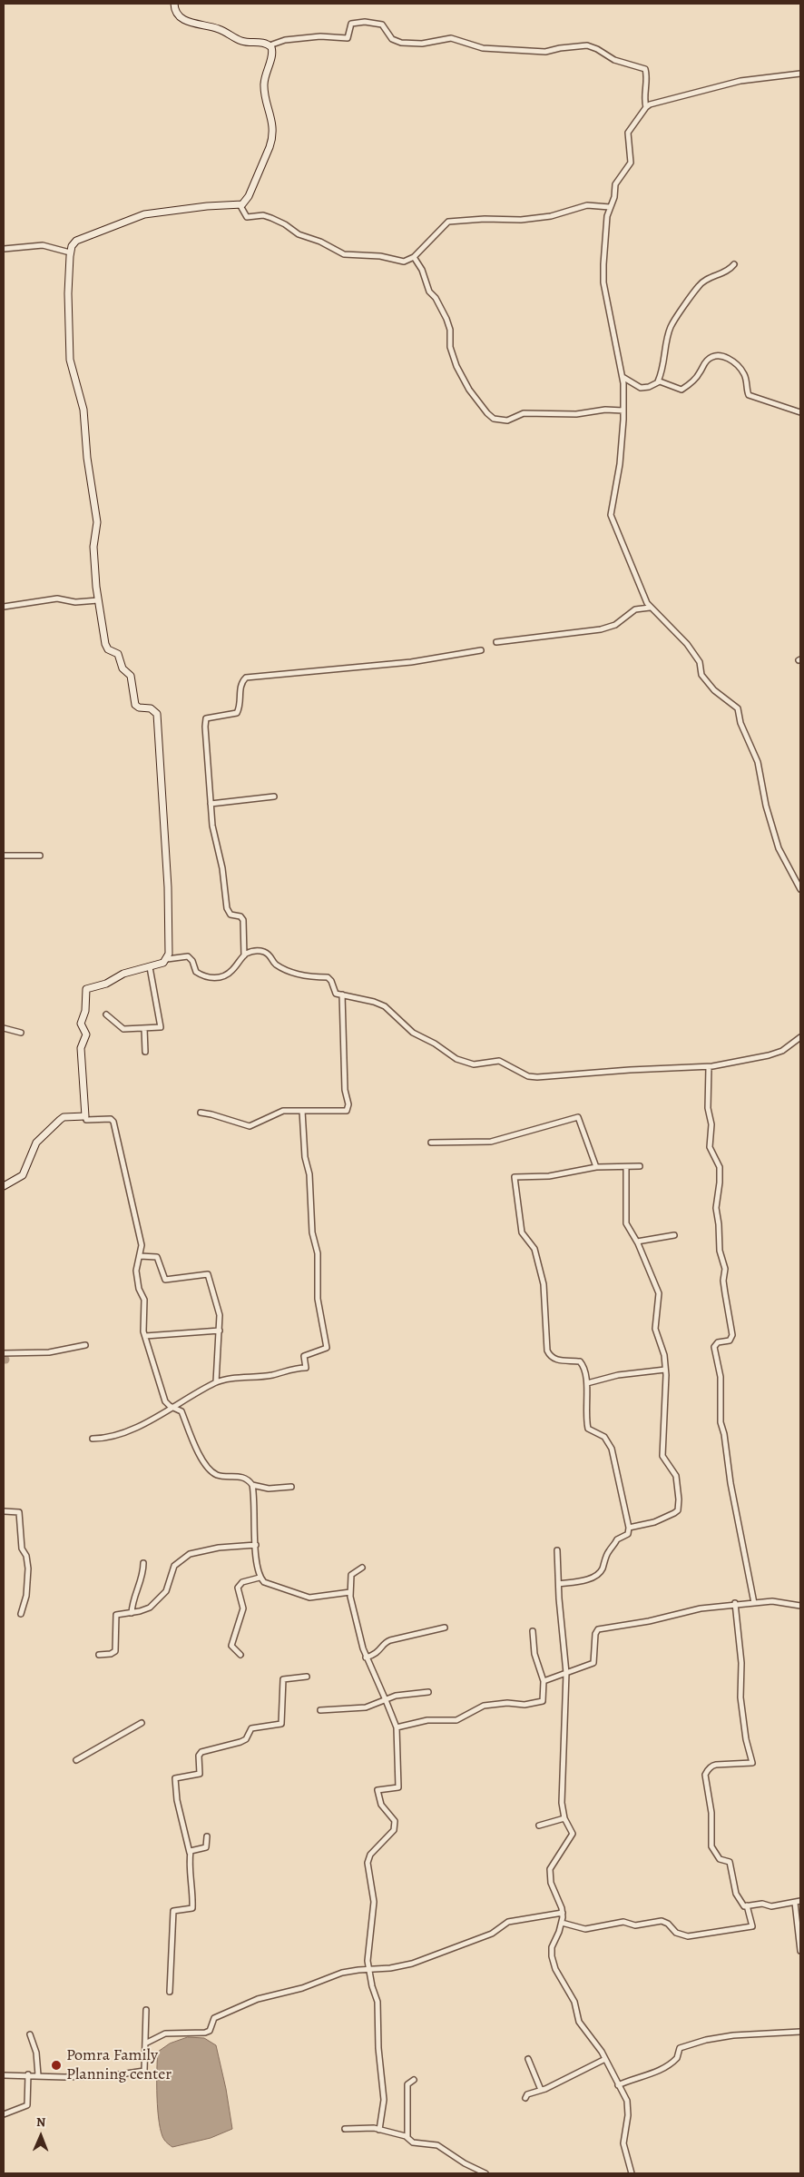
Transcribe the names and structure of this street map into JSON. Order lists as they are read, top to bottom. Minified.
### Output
{"places":["Pomra Family Planning center"],"north":"top"}
